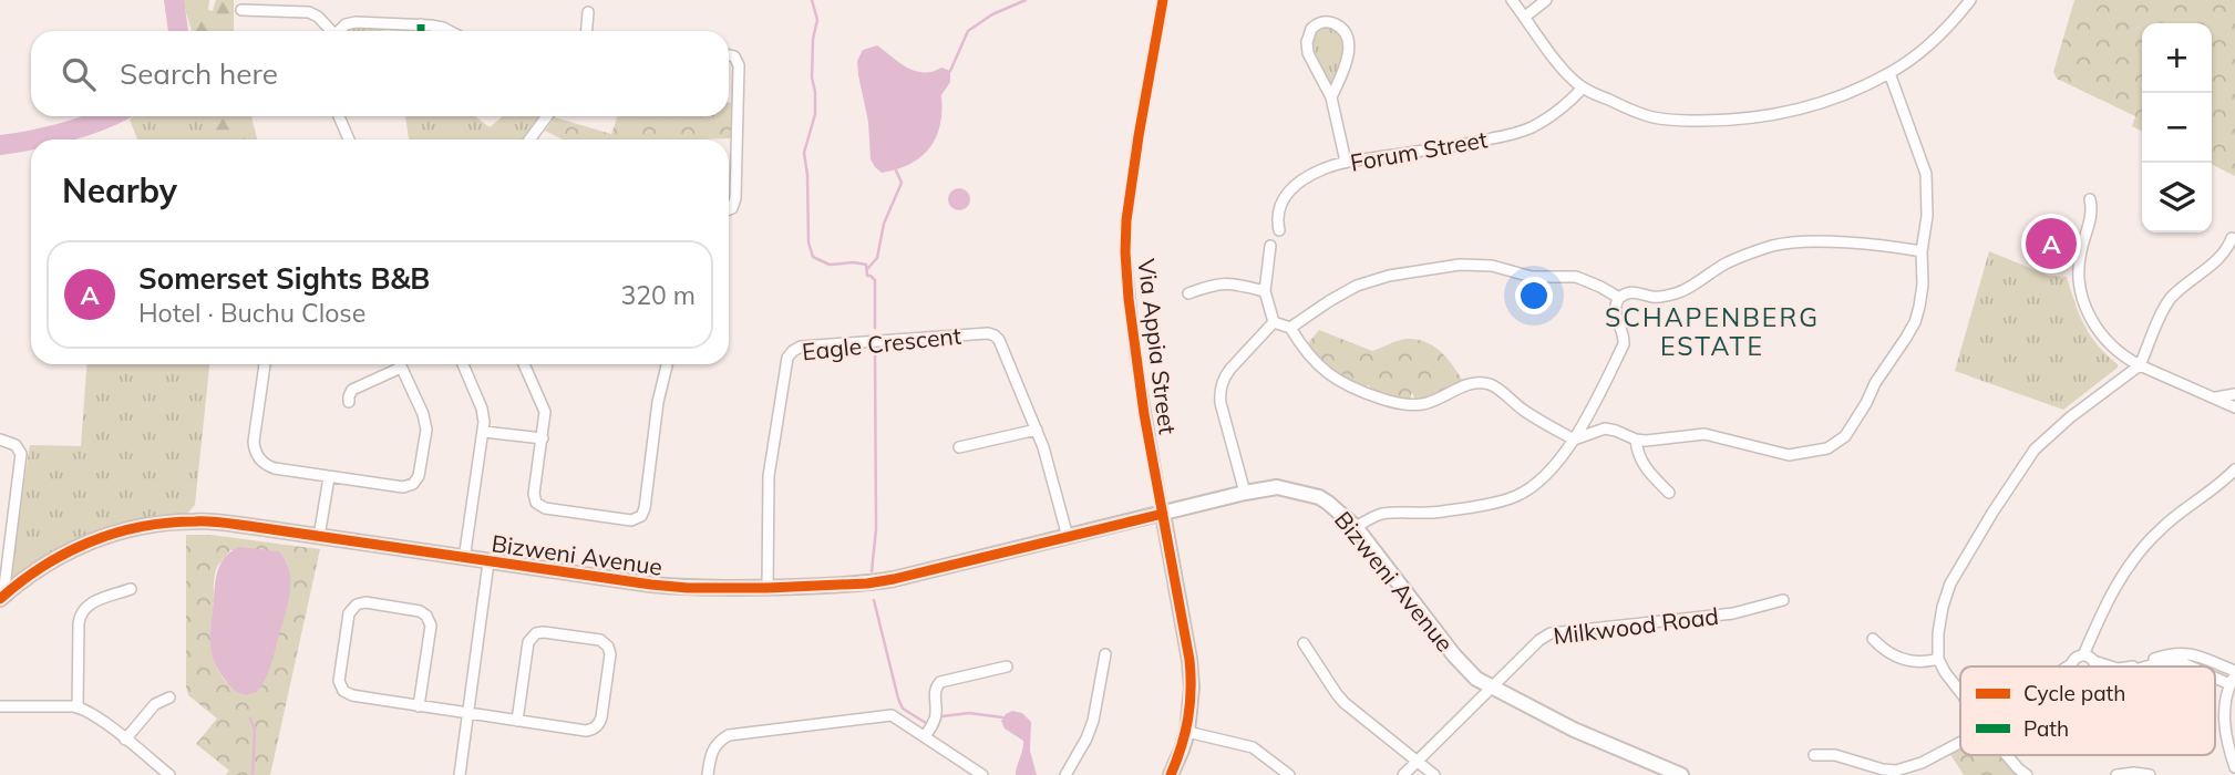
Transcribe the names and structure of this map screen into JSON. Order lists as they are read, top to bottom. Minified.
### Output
{"streets":{"street":["Forum Street","Eagle Crescent","Via Appia Street","Bizweni Avenue","Milkwood Road"]},"crossings":[["Eagle Crescent","Bizweni Avenue"],["Via Appia Street","Bizweni Avenue"],["Bizweni Avenue","Milkwood Road"]],"districts":["SCHAPENBERG ESTATE"],"legend":["Cycle path","Path"],"page":{"map_buttons":["+","−"],"search":"Search here","heading":"Nearby","pins":"A","list":[{"mark":"A","name":"Somerset Sights B&B","note":"Hotel · Buchu Close","value":"320 m"}]}}
